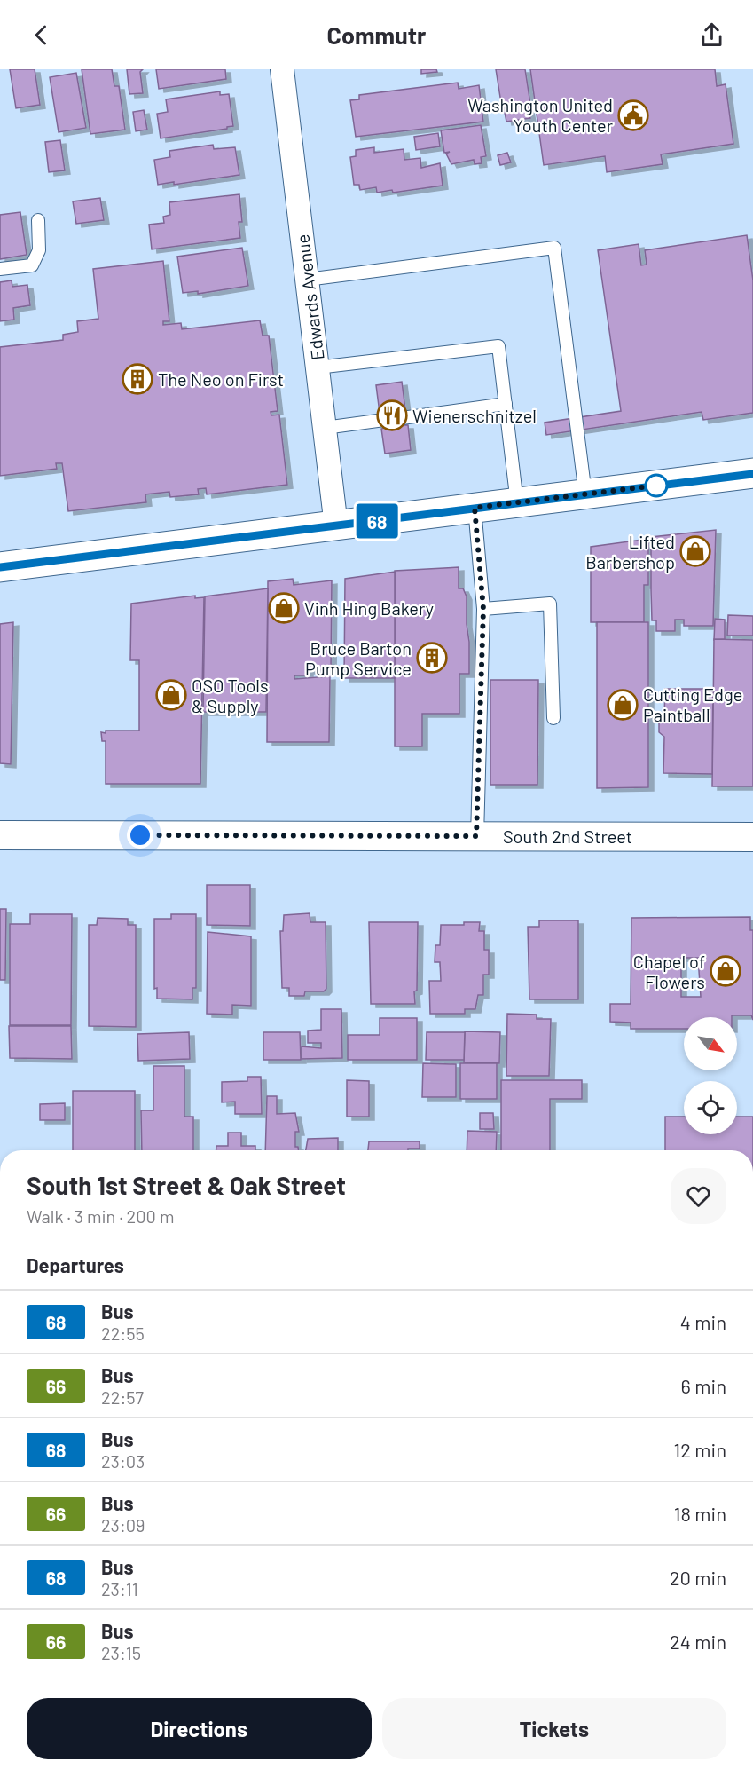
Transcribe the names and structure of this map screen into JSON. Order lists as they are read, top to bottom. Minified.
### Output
{"streets":{"street":["Edwards Avenue","South 2nd Street"]},"places":{"public building":["Washington United Youth Center"],"building":["The Neo on First","Bruce Barton Pump Service"],"restaurant":["Wienerschnitzel"],"shop":["Lifted Barbershop","Vinh Hing Bakery","OSO Tools & Supply","Cutting Edge Paintball","Chapel of Flowers"]},"lines":["bus line 68"],"north":"bottom right","page":{"header":"Commutr","on_map":"68","heading":[["South 1st Street & Oak Street","Walk · 3 min · 200 m"],"Departures"],"list":[{"mark":"68","name":"Bus","note":"22:55","value":"4 min"},{"mark":"66","name":"Bus","note":"22:57","value":"6 min"},{"mark":"68","name":"Bus","note":"23:03","value":"12 min"},{"mark":"66","name":"Bus","note":"23:09","value":"18 min"},{"mark":"68","name":"Bus","note":"23:11","value":"20 min"},{"mark":"66","name":"Bus","note":"23:15","value":"24 min"}],"buttons":["Directions","Tickets"]}}
